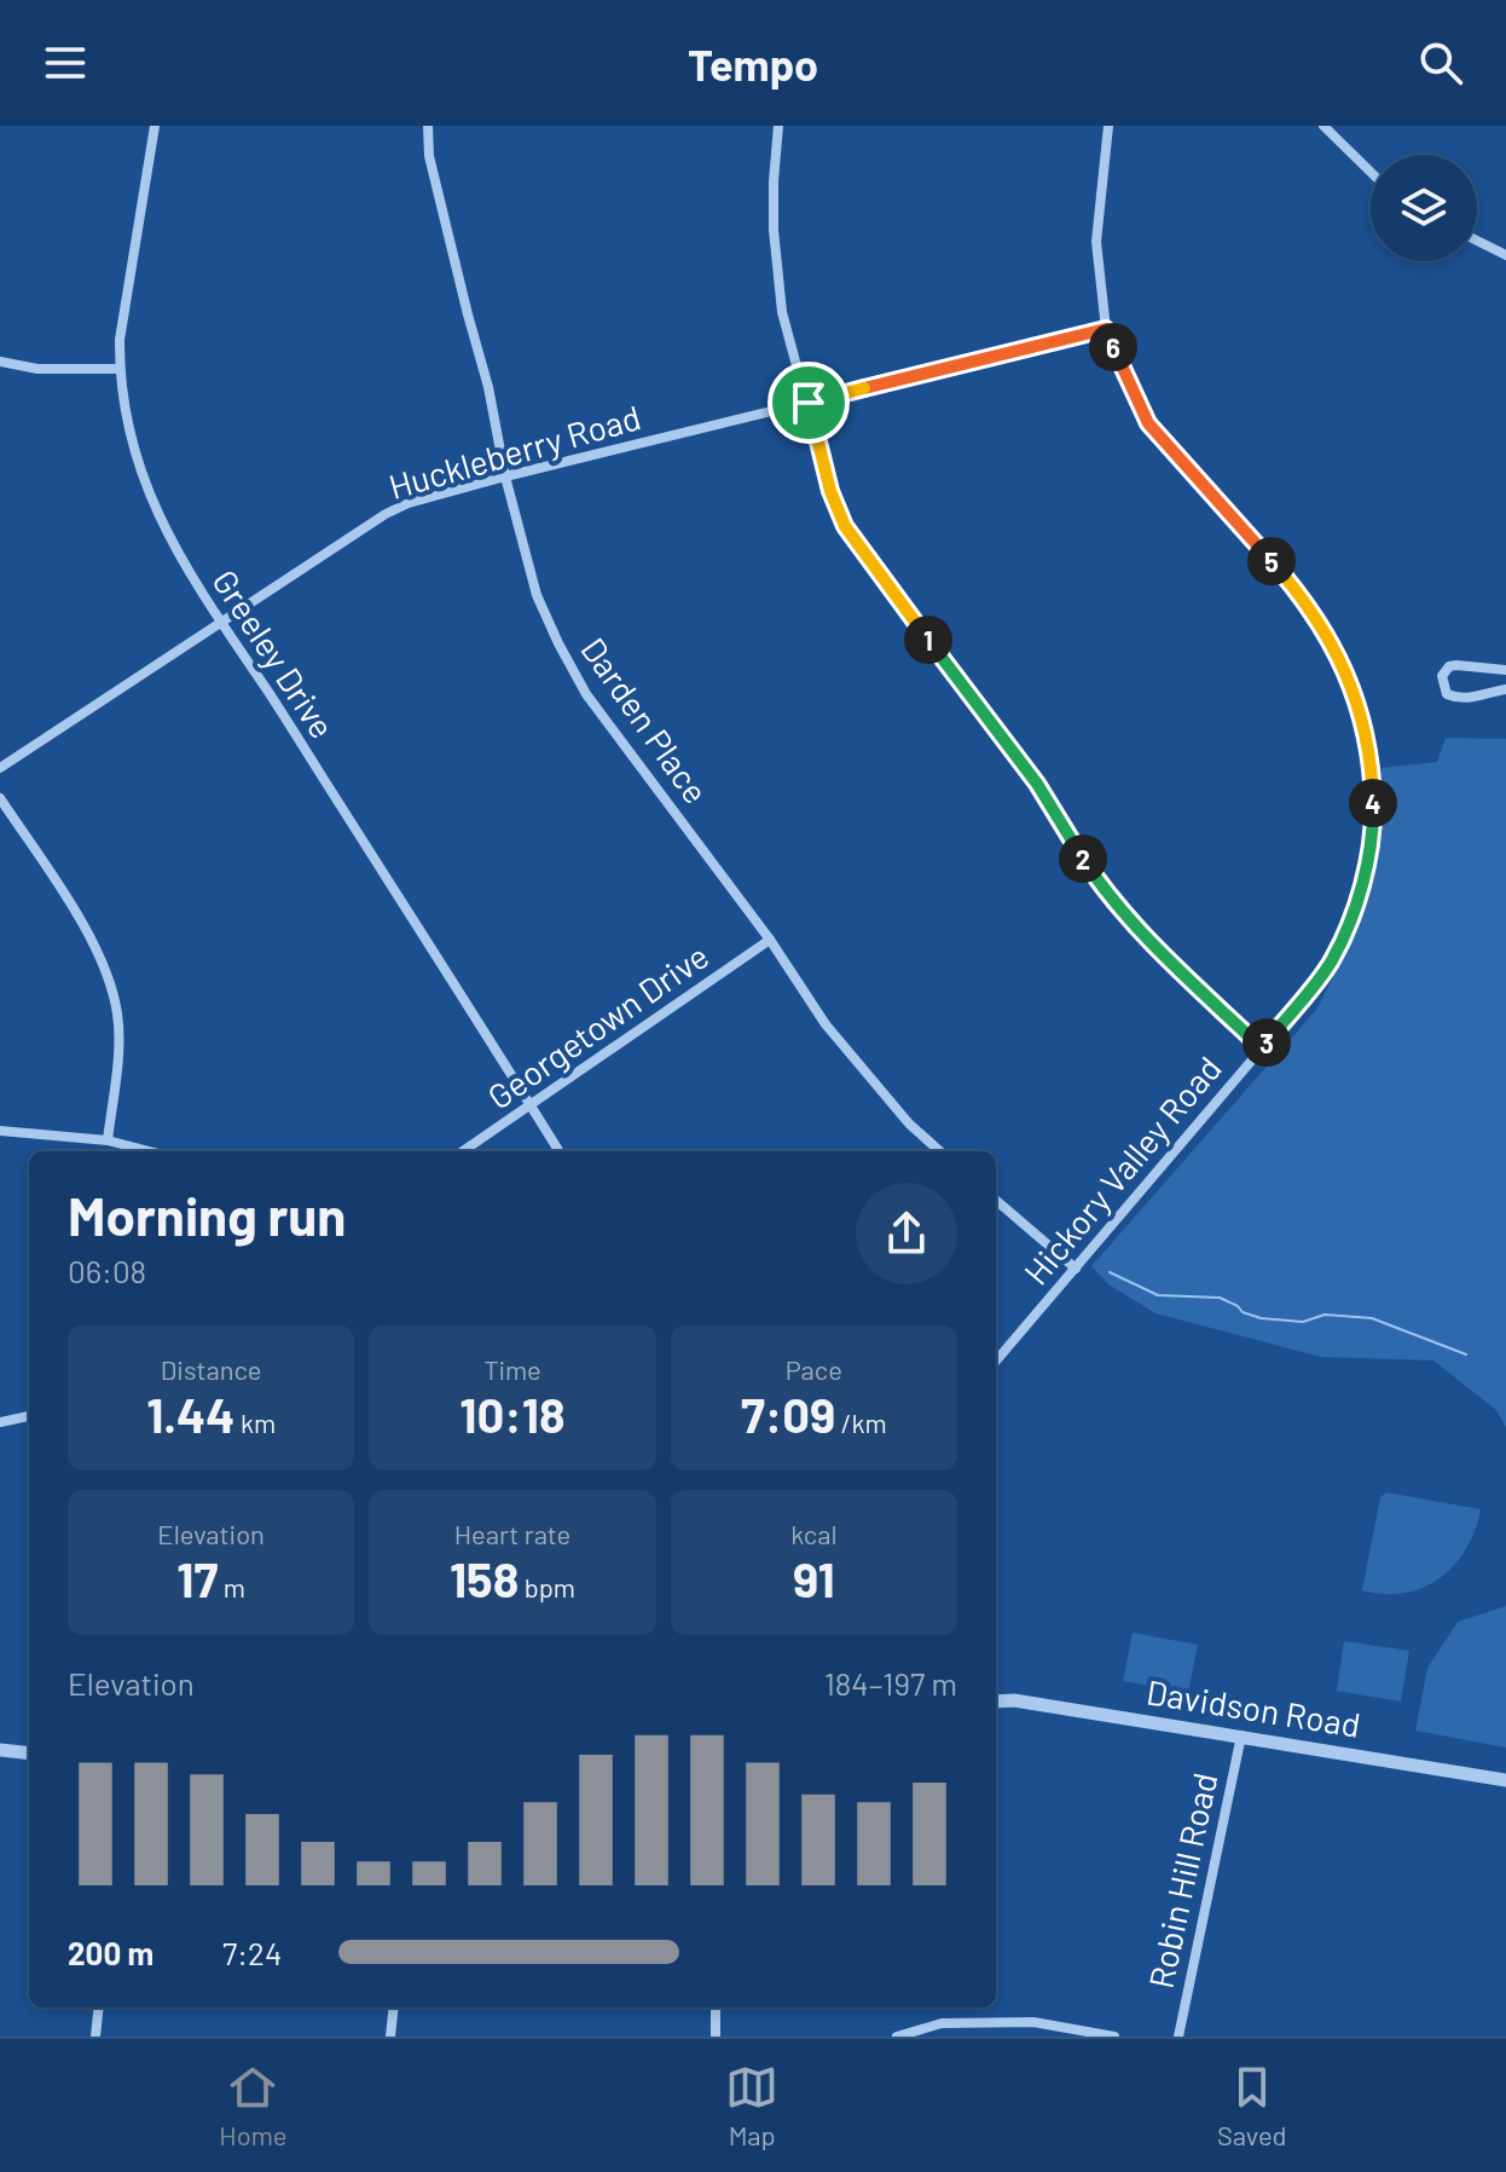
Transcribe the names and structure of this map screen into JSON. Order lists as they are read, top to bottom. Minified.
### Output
{"streets":{"street":["Huckleberry Road","Greeley Drive","Darden Place","Georgetown Drive","Hickory Valley Road","Davidson Road","Robin Hill Road"]},"crossings":[["Huckleberry Road","Greeley Drive"],["Huckleberry Road","Darden Place"],["Huckleberry Road","Hickory Valley Road"],["Greeley Drive","Georgetown Drive"],["Darden Place","Georgetown Drive"],["Davidson Road","Robin Hill Road"]],"page":{"header":"Tempo","pins":["6","5","1","4","2","3"],"heading":["Morning run","06:08"],"stats":[["Distance","1.44 km"],["Time","10:18"],["Pace","7:09 /km"],["Elevation","17 m"],["Heart rate","158 bpm"],["kcal","91"]],"chart":["Elevation","184–197 m"],"list":[{"name":"200 m","note":"7:24"}],"tabs":["Home","Map","Saved"]}}
